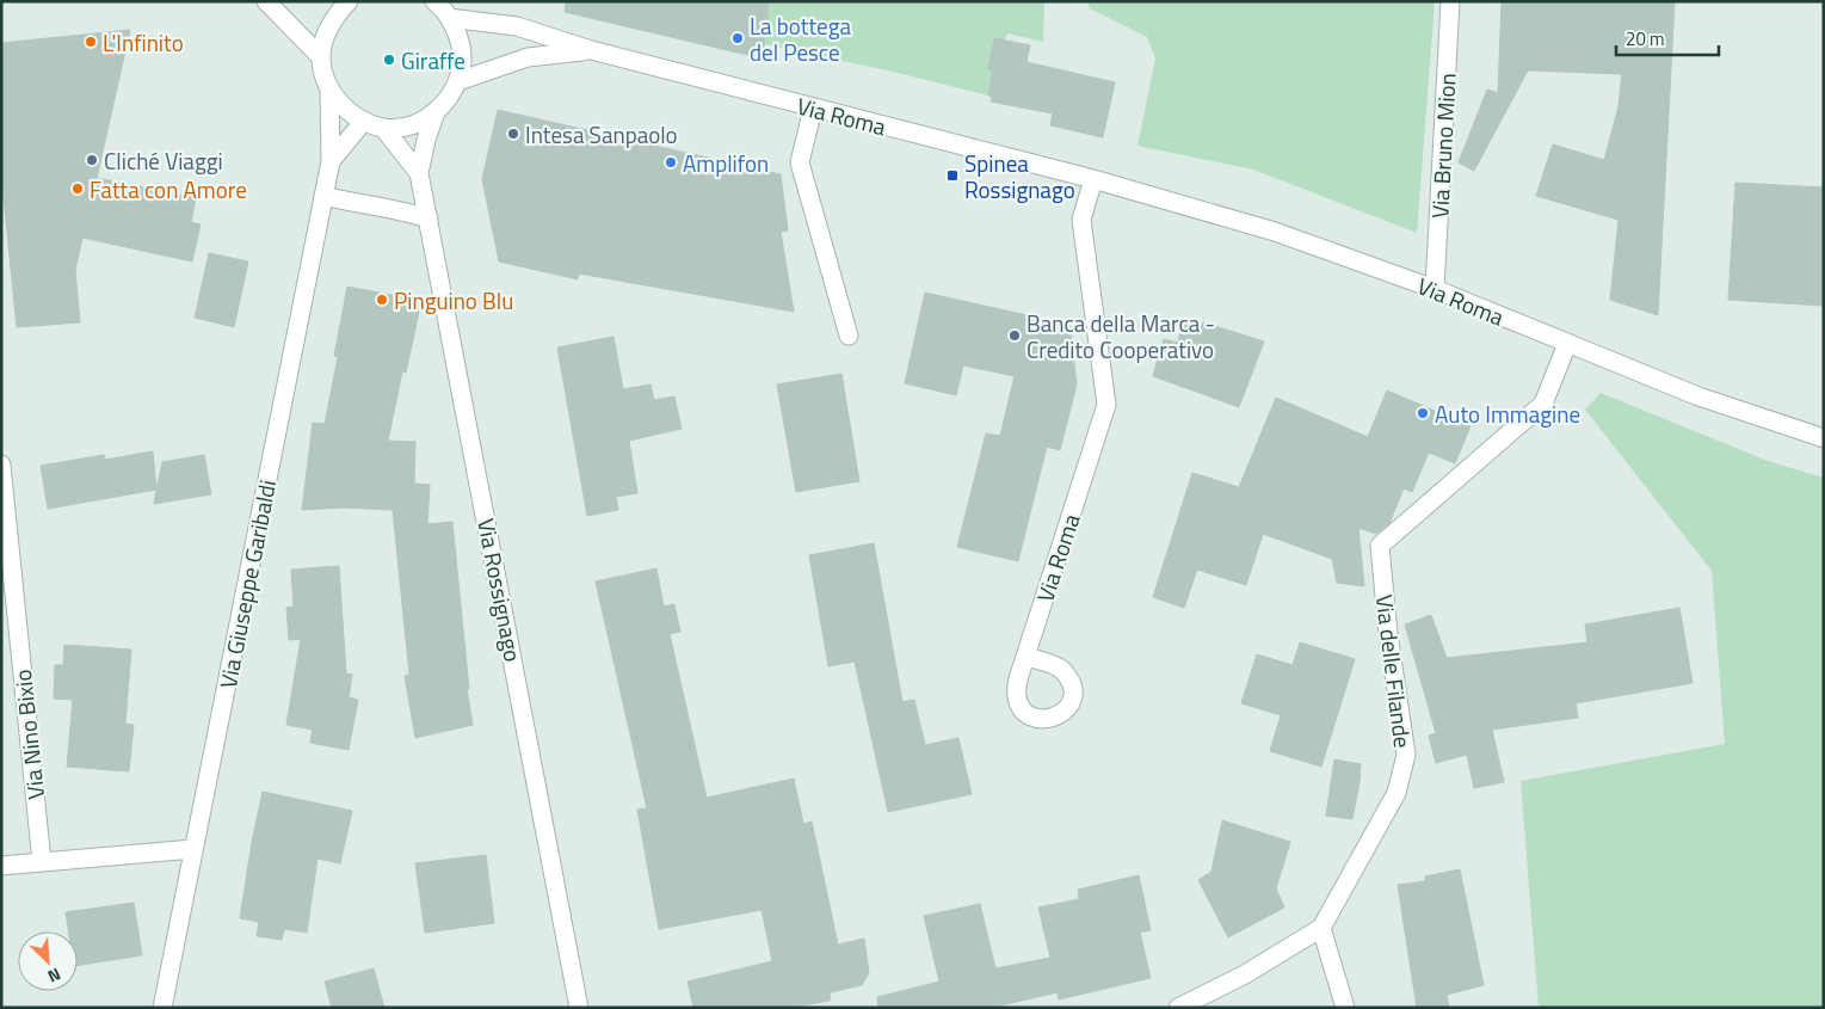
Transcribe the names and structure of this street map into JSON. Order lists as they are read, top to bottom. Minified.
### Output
{"streets":{"street":["Via Roma","Via Bruno Mion","Via Giuseppe Garibaldi","Via Rossignago","Via delle Filande","Via Nino Bixio"]},"crossings":[["Via Roma","Via Bruno Mion"],["Via Roma","Via delle Filande"]],"places":{"other":["La bottega del Pesce","L'Infinito","Giraffe","Intesa Sanpaolo","Cliché Viaggi","Amplifon","Fatta con Amore","Pinguino Blu","Banca della Marca - Credito Cooperativo","Auto Immagine"],"transit":["Spinea Rossignago"]},"scale_bar":"20 m","north":"bottom right"}
